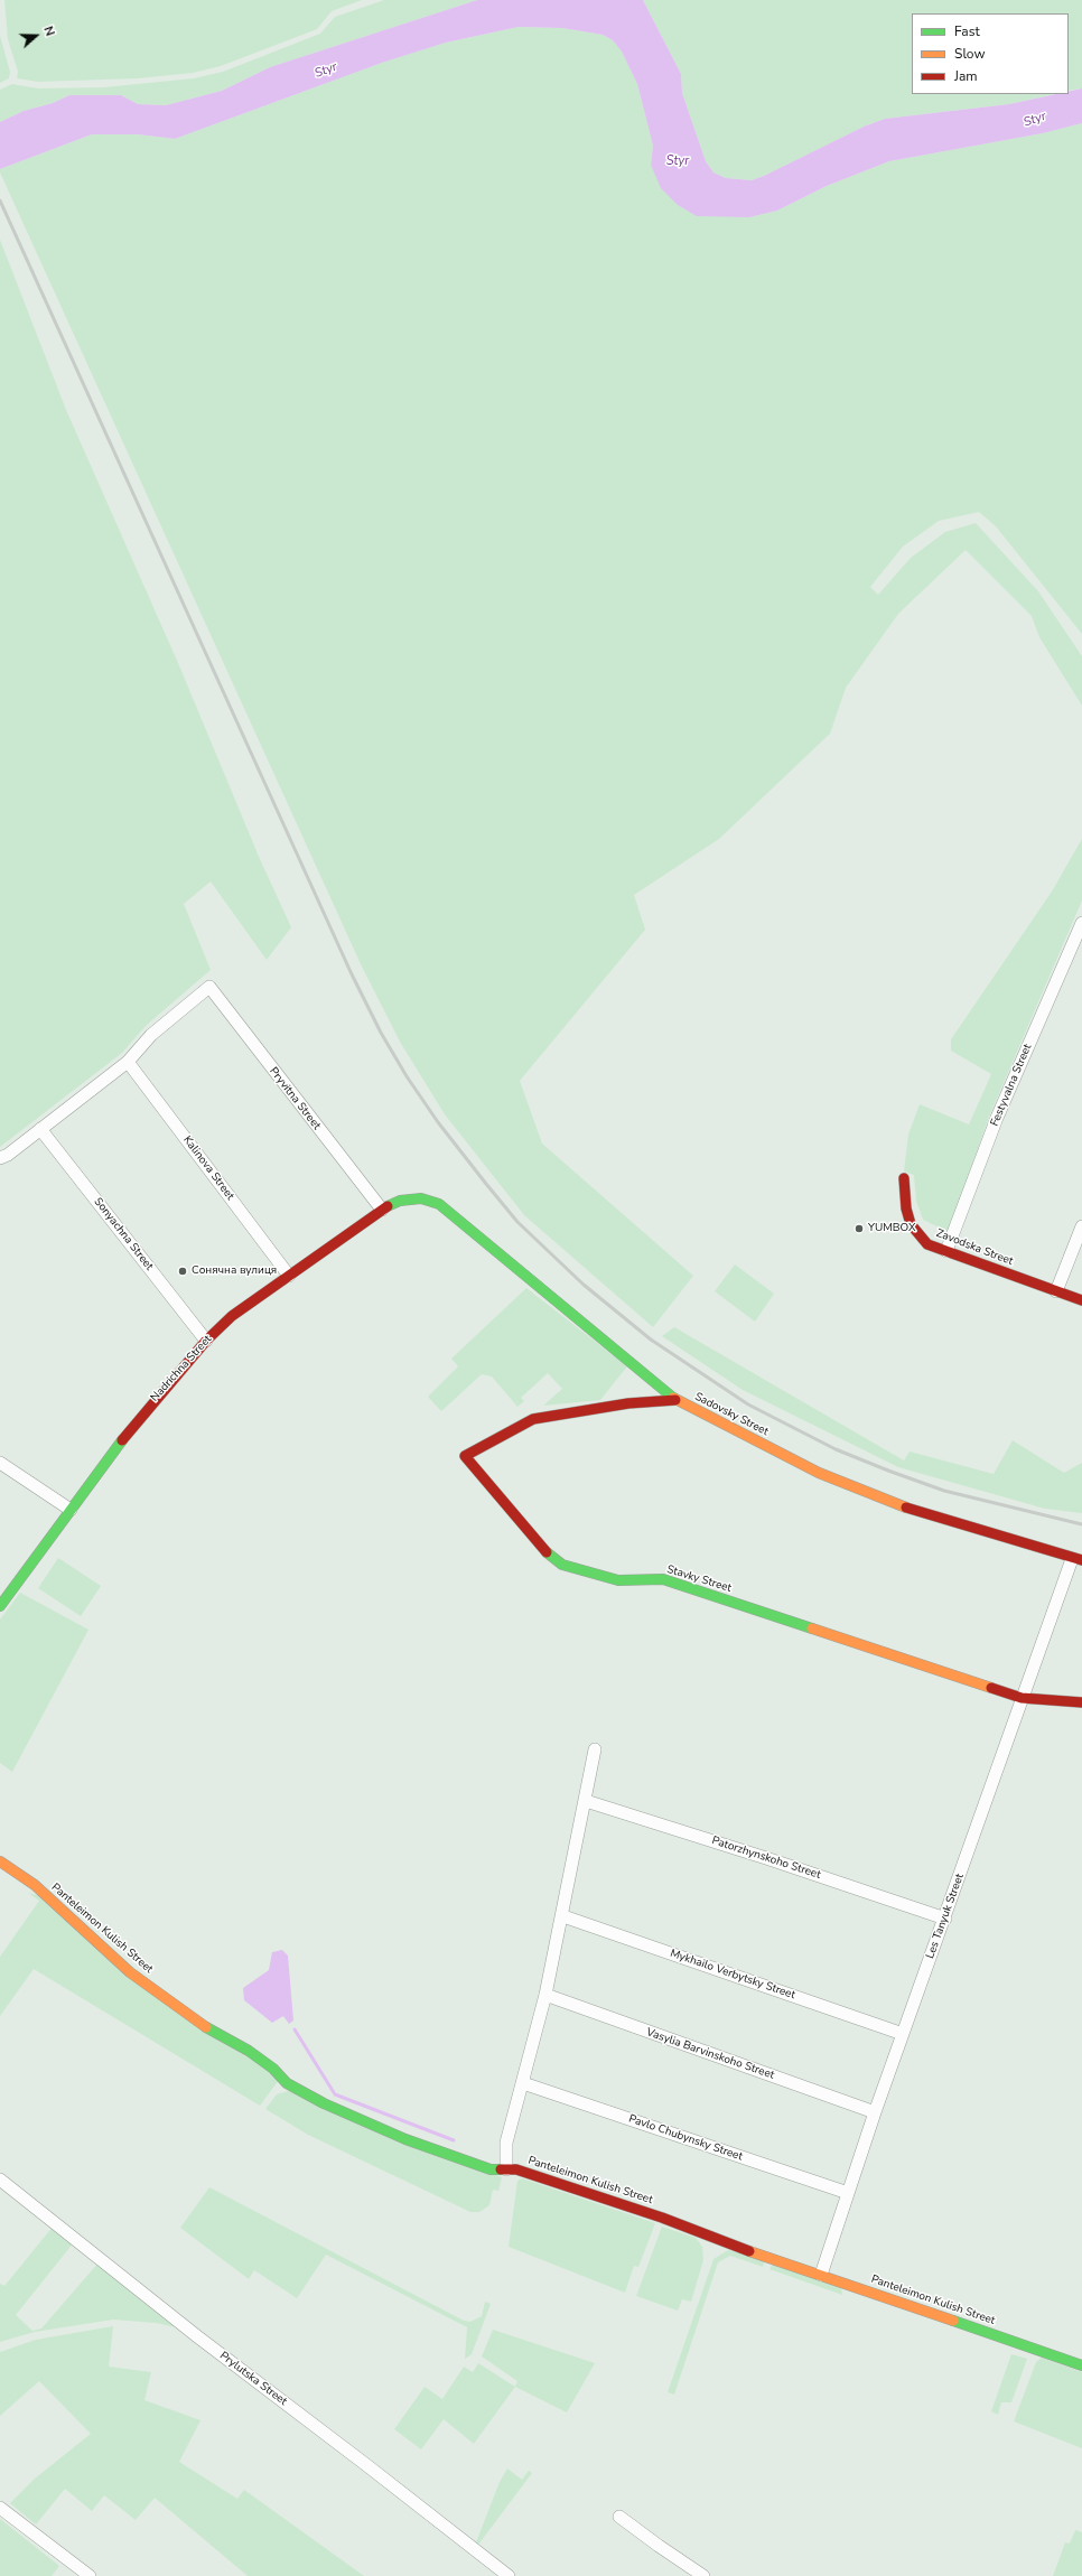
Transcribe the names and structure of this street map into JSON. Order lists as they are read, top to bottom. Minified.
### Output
{"streets":{"street":["Festyvalna Street","Pryvitna Street","Kalinova Street","Sonyachna Street","Zavodska Street","Nadrichna Street","Sadovsky Street","Stavky Street","Patorzhynskoho Street","Les Tanyuk Street","Panteleimon Kulish Street","Mykhailo Verbytsky Street","Vasylia Barvinskoho Street","Pavlo Chubynsky Street","Prylutska Street"]},"crossings":[["Festyvalna Street","Zavodska Street"],["Pryvitna Street","Kalinova Street"],["Pryvitna Street","Nadrichna Street"],["Kalinova Street","Nadrichna Street"],["Sonyachna Street","Nadrichna Street"],["Nadrichna Street","Sadovsky Street"],["Sadovsky Street","Stavky Street"],["Sadovsky Street","Les Tanyuk Street"],["Stavky Street","Les Tanyuk Street"],["Patorzhynskoho Street","Les Tanyuk Street"],["Les Tanyuk Street","Panteleimon Kulish Street"],["Les Tanyuk Street","Mykhailo Verbytsky Street"],["Les Tanyuk Street","Vasylia Barvinskoho Street"],["Les Tanyuk Street","Pavlo Chubynsky Street"]],"water":["Styr"],"places":["YUMBOX","Сонячна вулиця"],"legend":["Fast","Slow","Jam"],"north":"right"}
